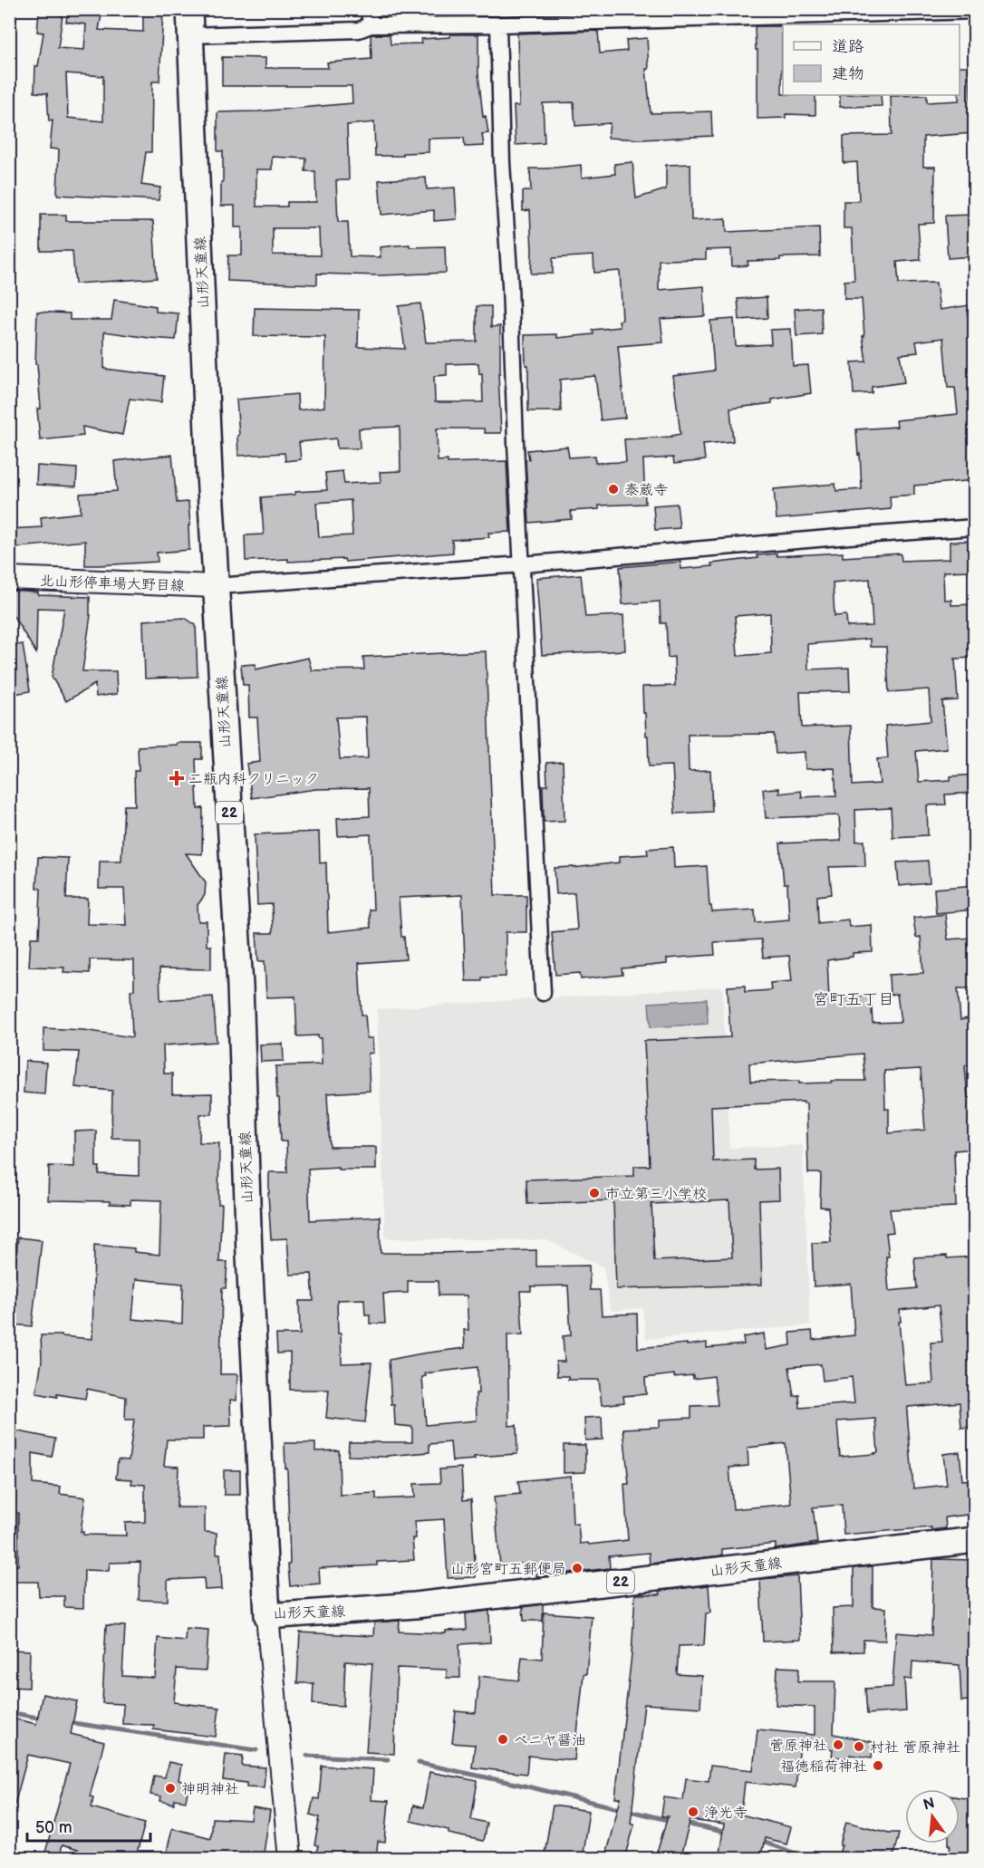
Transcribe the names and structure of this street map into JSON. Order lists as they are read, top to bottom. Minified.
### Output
{"streets":{"main road":["山形天童線","22"],"street":["北山形停車場大野目線"]},"crossings":[["山形天童線","北山形停車場大野目線"]],"districts":["宮町五丁目"],"places":{"other":["泰蔵寺","市立第三小学校","山形宮町五郵便局","ベニヤ醤油","菅原神社","村社 菅原神社","福徳稲荷神社","神明神社","浄光寺"],"health":["二瓶内科クリニック"]},"legend":["道路","建物"],"scale_bar":"50 m","north":"top"}
